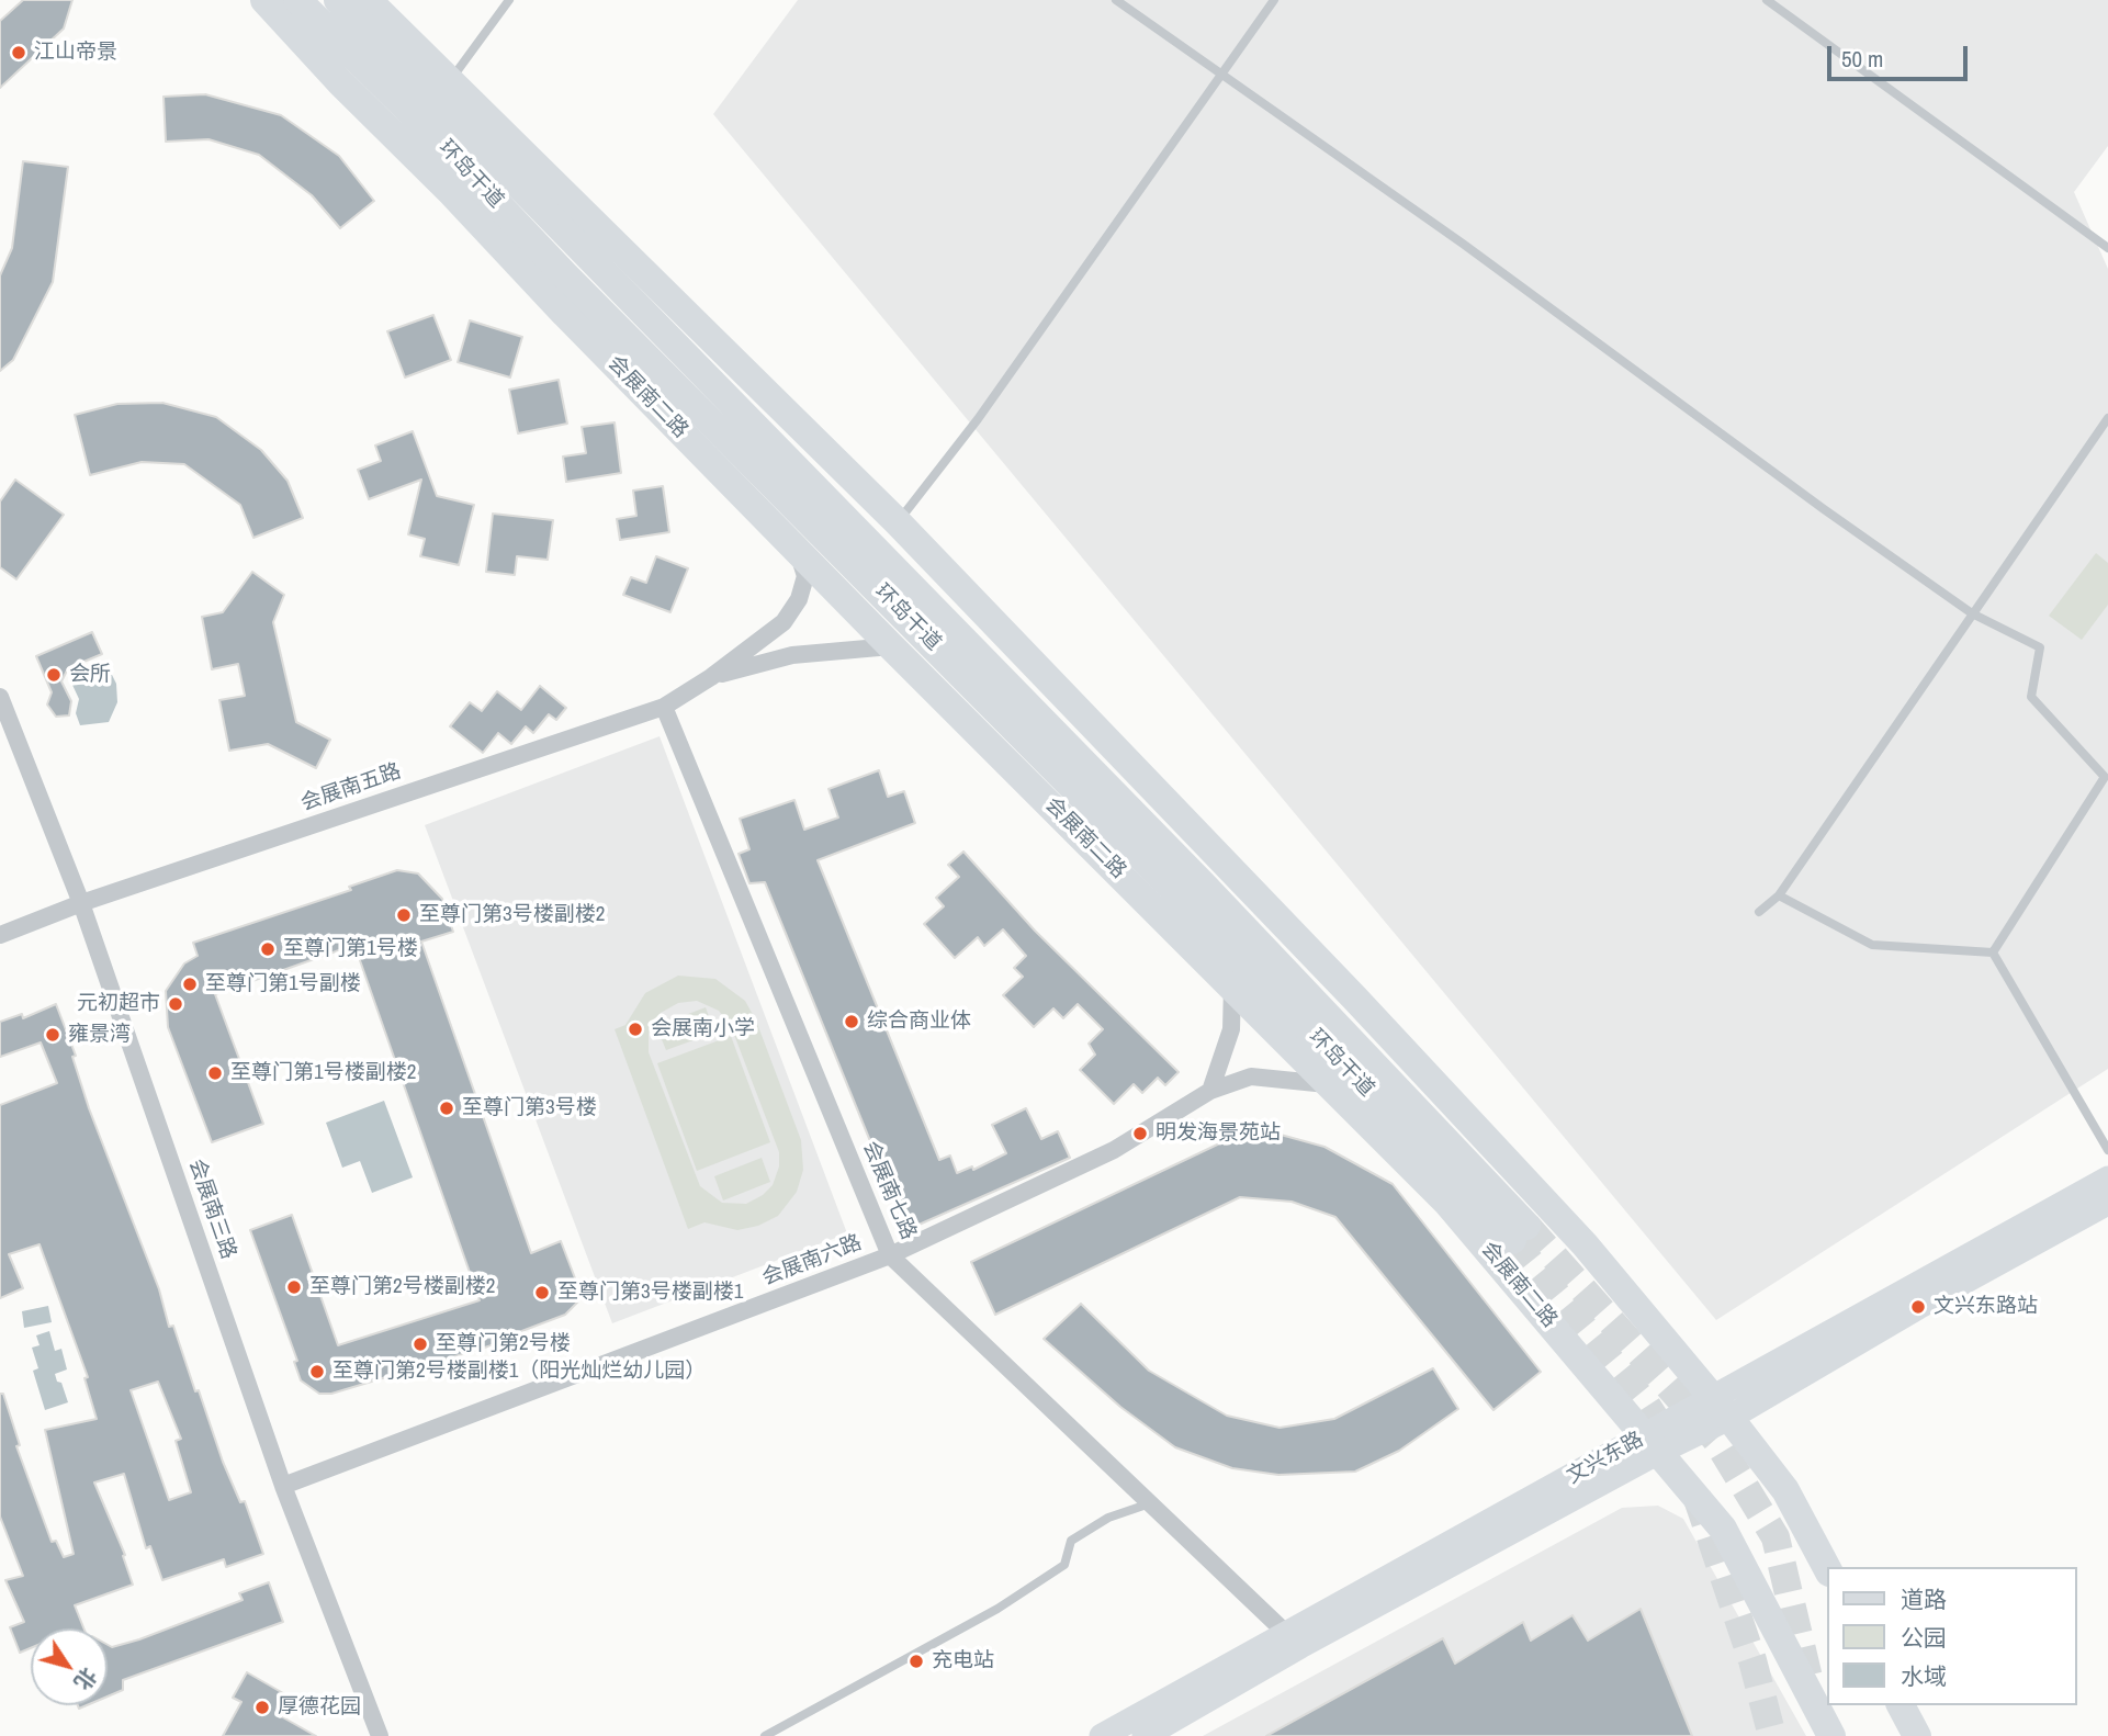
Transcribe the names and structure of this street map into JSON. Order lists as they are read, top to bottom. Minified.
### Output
{"streets":{"main road":["环岛干道","会展南二路","文兴东路"],"street":["会展南五路","会展南七路","会展南三路","会展南六路"]},"crossings":[["会展南二路","会展南六路"],["会展南二路","文兴东路"],["会展南五路","会展南七路"],["会展南五路","会展南三路"],["会展南七路","会展南六路"],["会展南七路","文兴东路"],["会展南三路","会展南六路"]],"places":["江山帝景","会所","至尊门第3号楼副楼2","至尊门第1号楼","至尊门第1号副楼","元初超市","综合商业体","会展南小学","雍景湾","至尊门第1号楼副楼2","至尊门第3号楼","明发海景苑站","至尊门第2号楼副楼2","至尊门第3号楼副楼1","文兴东路站","至尊门第2号楼","至尊门第2号楼副楼1（阳光灿烂幼儿园）","充电站","厚德花园"],"legend":["道路","公园","水域"],"scale_bar":"50 m","north":"bottom right"}
